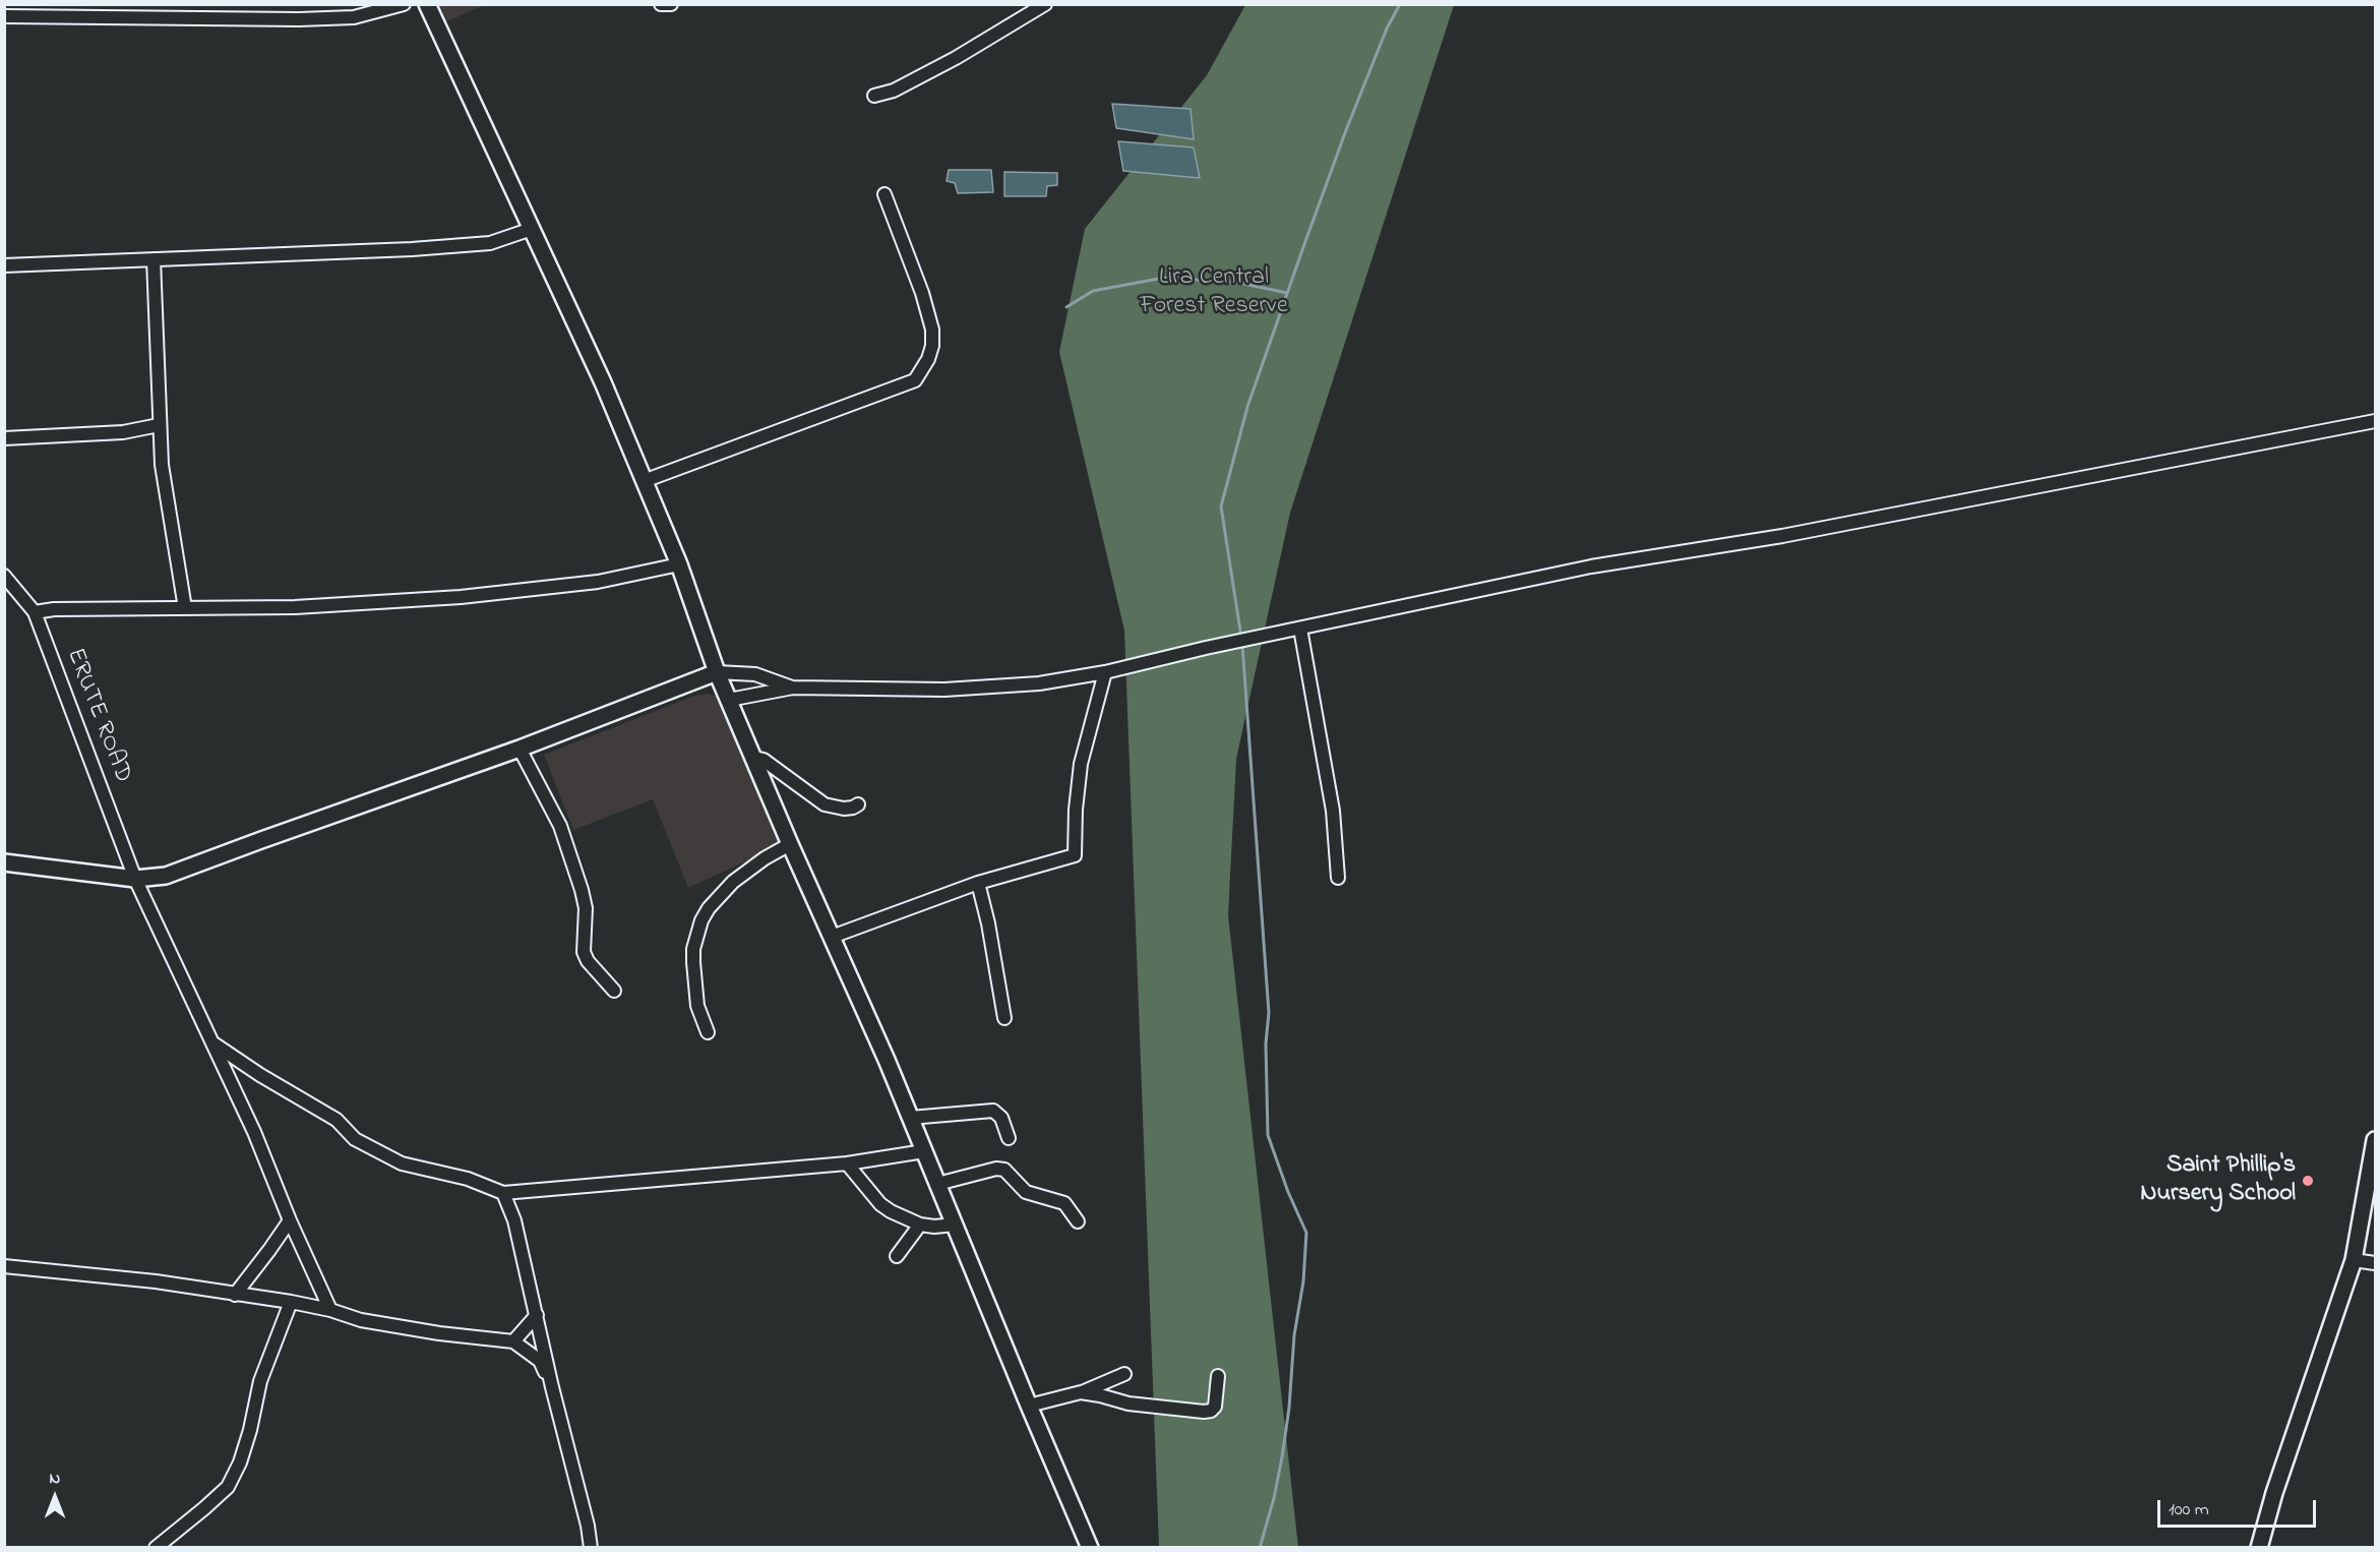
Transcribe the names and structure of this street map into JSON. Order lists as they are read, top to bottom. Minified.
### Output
{"streets":{"street":["ERUTE ROAD"]},"parks":["Lira Central Forest Reserve"],"places":["Saint Phillip's Nursery School"],"scale_bar":"100 m","north":"top"}
